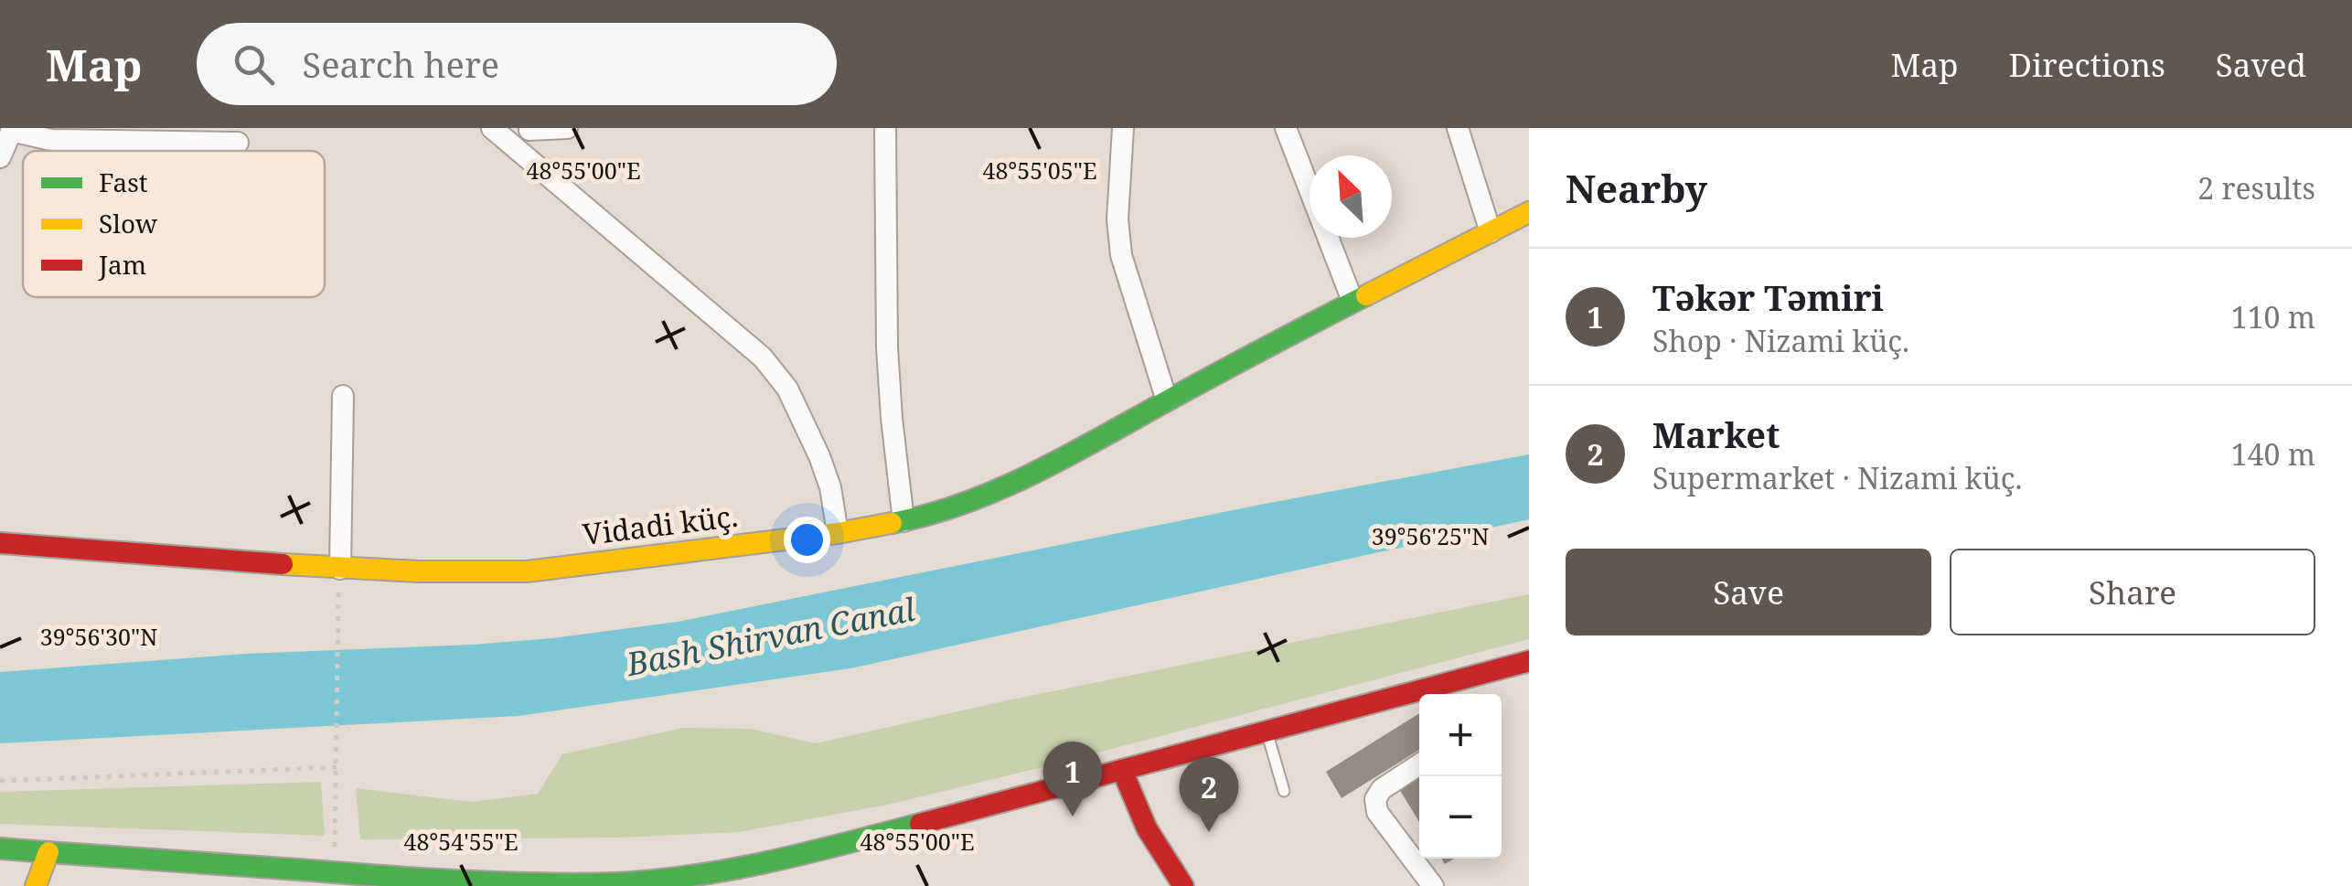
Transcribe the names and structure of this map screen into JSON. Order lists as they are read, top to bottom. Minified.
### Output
{"streets":{"main road":["Vidadi küç."]},"water":["Bash Shirvan Canal"],"legend":["Fast","Slow","Jam"],"north":"top left","page":{"header":"Map","search":"Search here","nav":["Map","Directions","Saved"],"heading":["Nearby","2 results"],"list":[{"mark":"1","name":"Təkər Təmiri","note":"Shop · Nizami küç.","value":"110 m"},{"mark":"2","name":"Market","note":"Supermarket · Nizami küç.","value":"140 m"}],"buttons":["Save","Share"],"map_buttons":["+","−"],"pins":["1","2"]},"coordinates":["48°55'00\"E","48°55'05\"E","39°56'25\"N","39°56'30\"N","48°54'55\"E"]}
